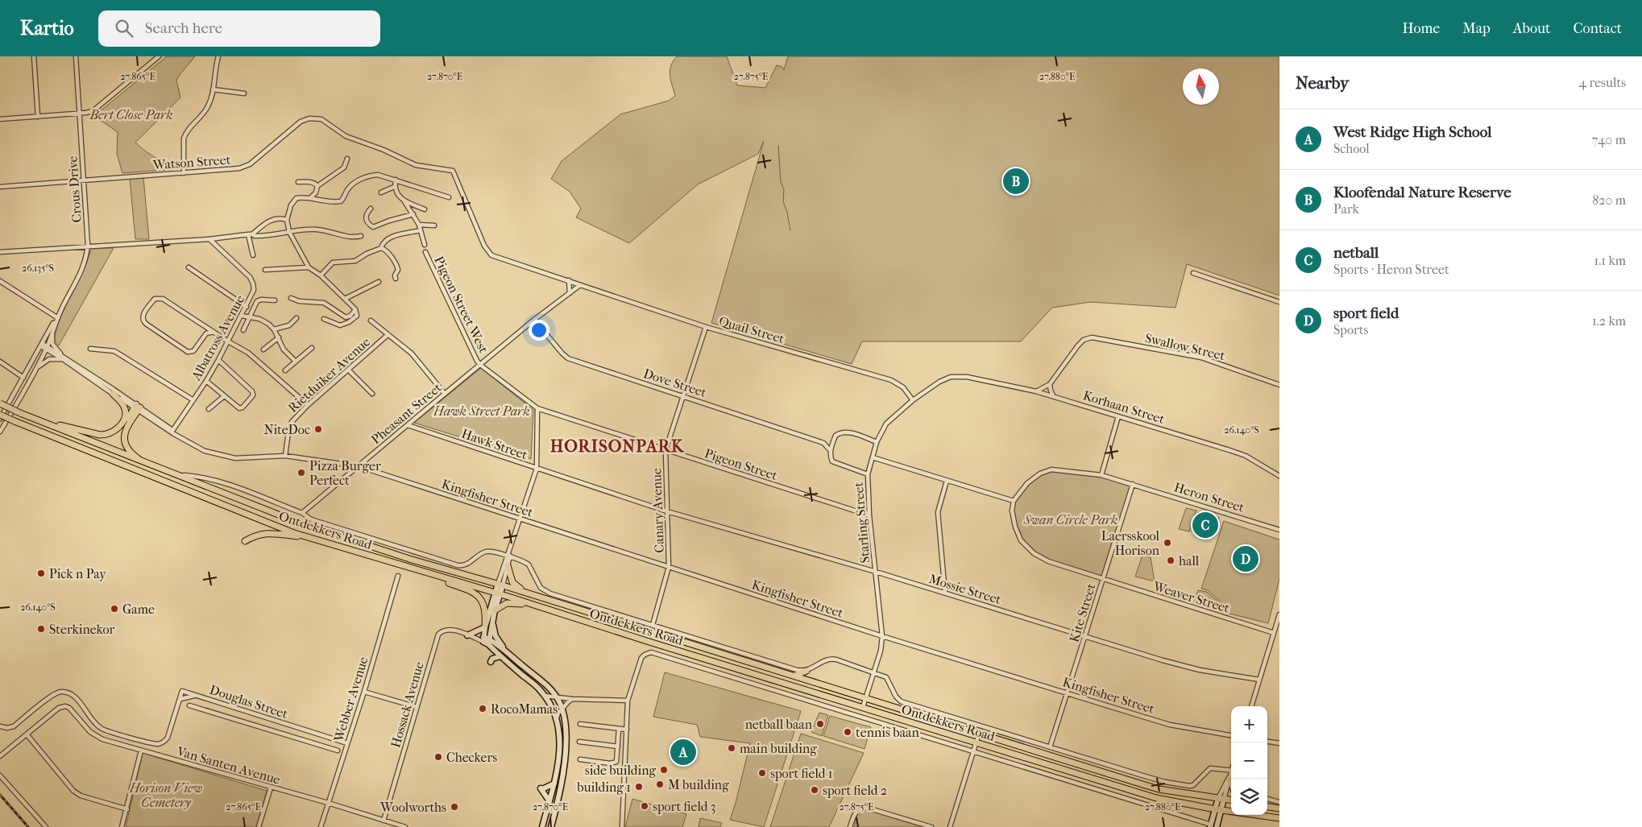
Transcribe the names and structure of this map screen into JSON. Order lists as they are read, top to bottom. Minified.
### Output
{"streets":{"main road":["Ontdekkers Road"],"street":["Watson Street","Crous Drive","Pigeon Street West","Quail Street","Albatross Avenue","Swallow Street","Rietduiker Avenue","Dove Street","Korhaan Street","Pheasant Street","Hawk Street","Pigeon Street","Heron Street","Kingfisher Street","Canary Avenue","Starling Street","Mossie Street","Weaver Street","Kite Street","Webber Avenue","Douglas Street","Hossack Avenue","Van Santen Avenue"]},"crossings":[["Watson Street","Crous Drive"],["Watson Street","Quail Street"],["Pigeon Street West","Pheasant Street"],["Pigeon Street West","Pigeon Street"],["Quail Street","Pheasant Street"],["Quail Street","Canary Avenue"],["Quail Street","Starling Street"],["Rietduiker Avenue","Kingfisher Street"],["Dove Street","Pheasant Street"],["Dove Street","Canary Avenue"],["Dove Street","Starling Street"],["Korhaan Street","Starling Street"],["Pheasant Street","Hawk Street"],["Pheasant Street","Pigeon Street"],["Pheasant Street","Kingfisher Street"],["Pheasant Street","Ontdekkers Road"],["Hawk Street","Canary Avenue"],["Hawk Street","Mossie Street"],["Pigeon Street","Canary Avenue"],["Pigeon Street","Starling Street"],["Heron Street","Weaver Street"],["Heron Street","Kite Street"],["Kingfisher Street","Canary Avenue"],["Kingfisher Street","Starling Street"],["Kingfisher Street","Kite Street"],["Canary Avenue","Ontdekkers Road"],["Canary Avenue","Mossie Street"],["Starling Street","Ontdekkers Road"],["Starling Street","Mossie Street"],["Ontdekkers Road","Kite Street"],["Mossie Street","Kite Street"],["Weaver Street","Kite Street"],["Webber Avenue","Douglas Street"],["Webber Avenue","Van Santen Avenue"],["Hossack Avenue","Van Santen Avenue"]],"districts":["HORISONPARK"],"parks":["Bert Close Park","Hawk Street Park","Swan Circle Park","Horison View Cemetery"],"places":["NiteDoc","Pizza Burger Perfect","Laersskool Horison","hall","Pick n Pay","Game","Sterkinekor","RocoMamas","netball baan","tennis baan","main building","Checkers","side building","sport field 1","M building","building 1","sport field 2","sport field 3","Woolworths"],"north":"top","page":{"header":"Kartio","search":"Search here","nav":["Home","Map","About","Contact"],"heading":["Nearby","4 results"],"list":[{"mark":"A","name":"West Ridge High School","note":"School","value":"740 m"},{"mark":"B","name":"Kloofendal Nature Reserve","note":"Park","value":"820 m"},{"mark":"C","name":"netball","note":"Sports · Heron Street","value":"1.1 km"},{"mark":"D","name":"sport field","note":"Sports","value":"1.2 km"}],"pins":["B","C","D","A"],"map_buttons":["+","−"]},"coordinates":["27.865°E","27.870°E","27.875°E","27.880°E","26.135°S","26.140°S"]}
